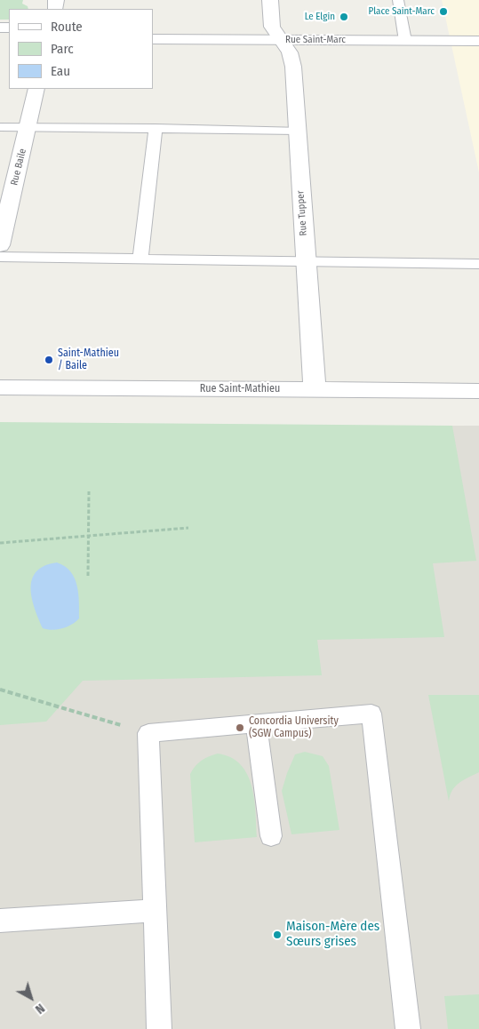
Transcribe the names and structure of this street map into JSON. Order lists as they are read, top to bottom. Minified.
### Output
{"streets":{"street":["Rue Saint-Marc","Rue Baile","Rue Tupper","Rue Saint-Mathieu"]},"crossings":[["Rue Saint-Marc","Rue Tupper"],["Rue Tupper","Rue Saint-Mathieu"]],"places":["Place Saint-Marc","Le Elgin","Saint-Mathieu / Baile","Concordia University (SGW Campus)","Maison-Mère des Sœurs grises"],"legend":["Route","Parc","Eau"],"north":"bottom right"}
